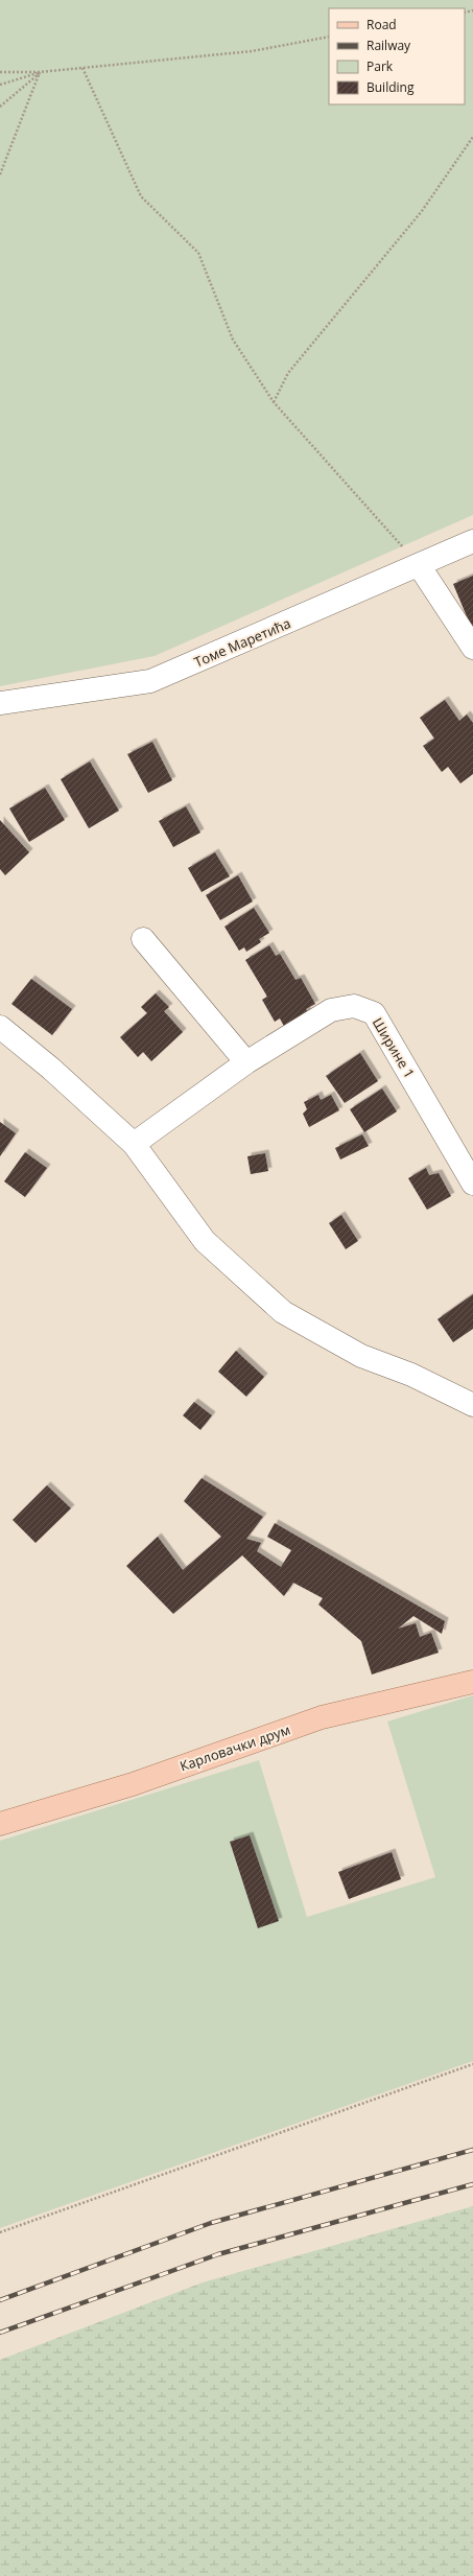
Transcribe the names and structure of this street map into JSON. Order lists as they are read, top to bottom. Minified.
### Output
{"streets":{"main road":["Карловачки друм"],"street":["Томе Маретића","Ширине 1"]},"legend":["Road","Railway","Park","Building"]}
